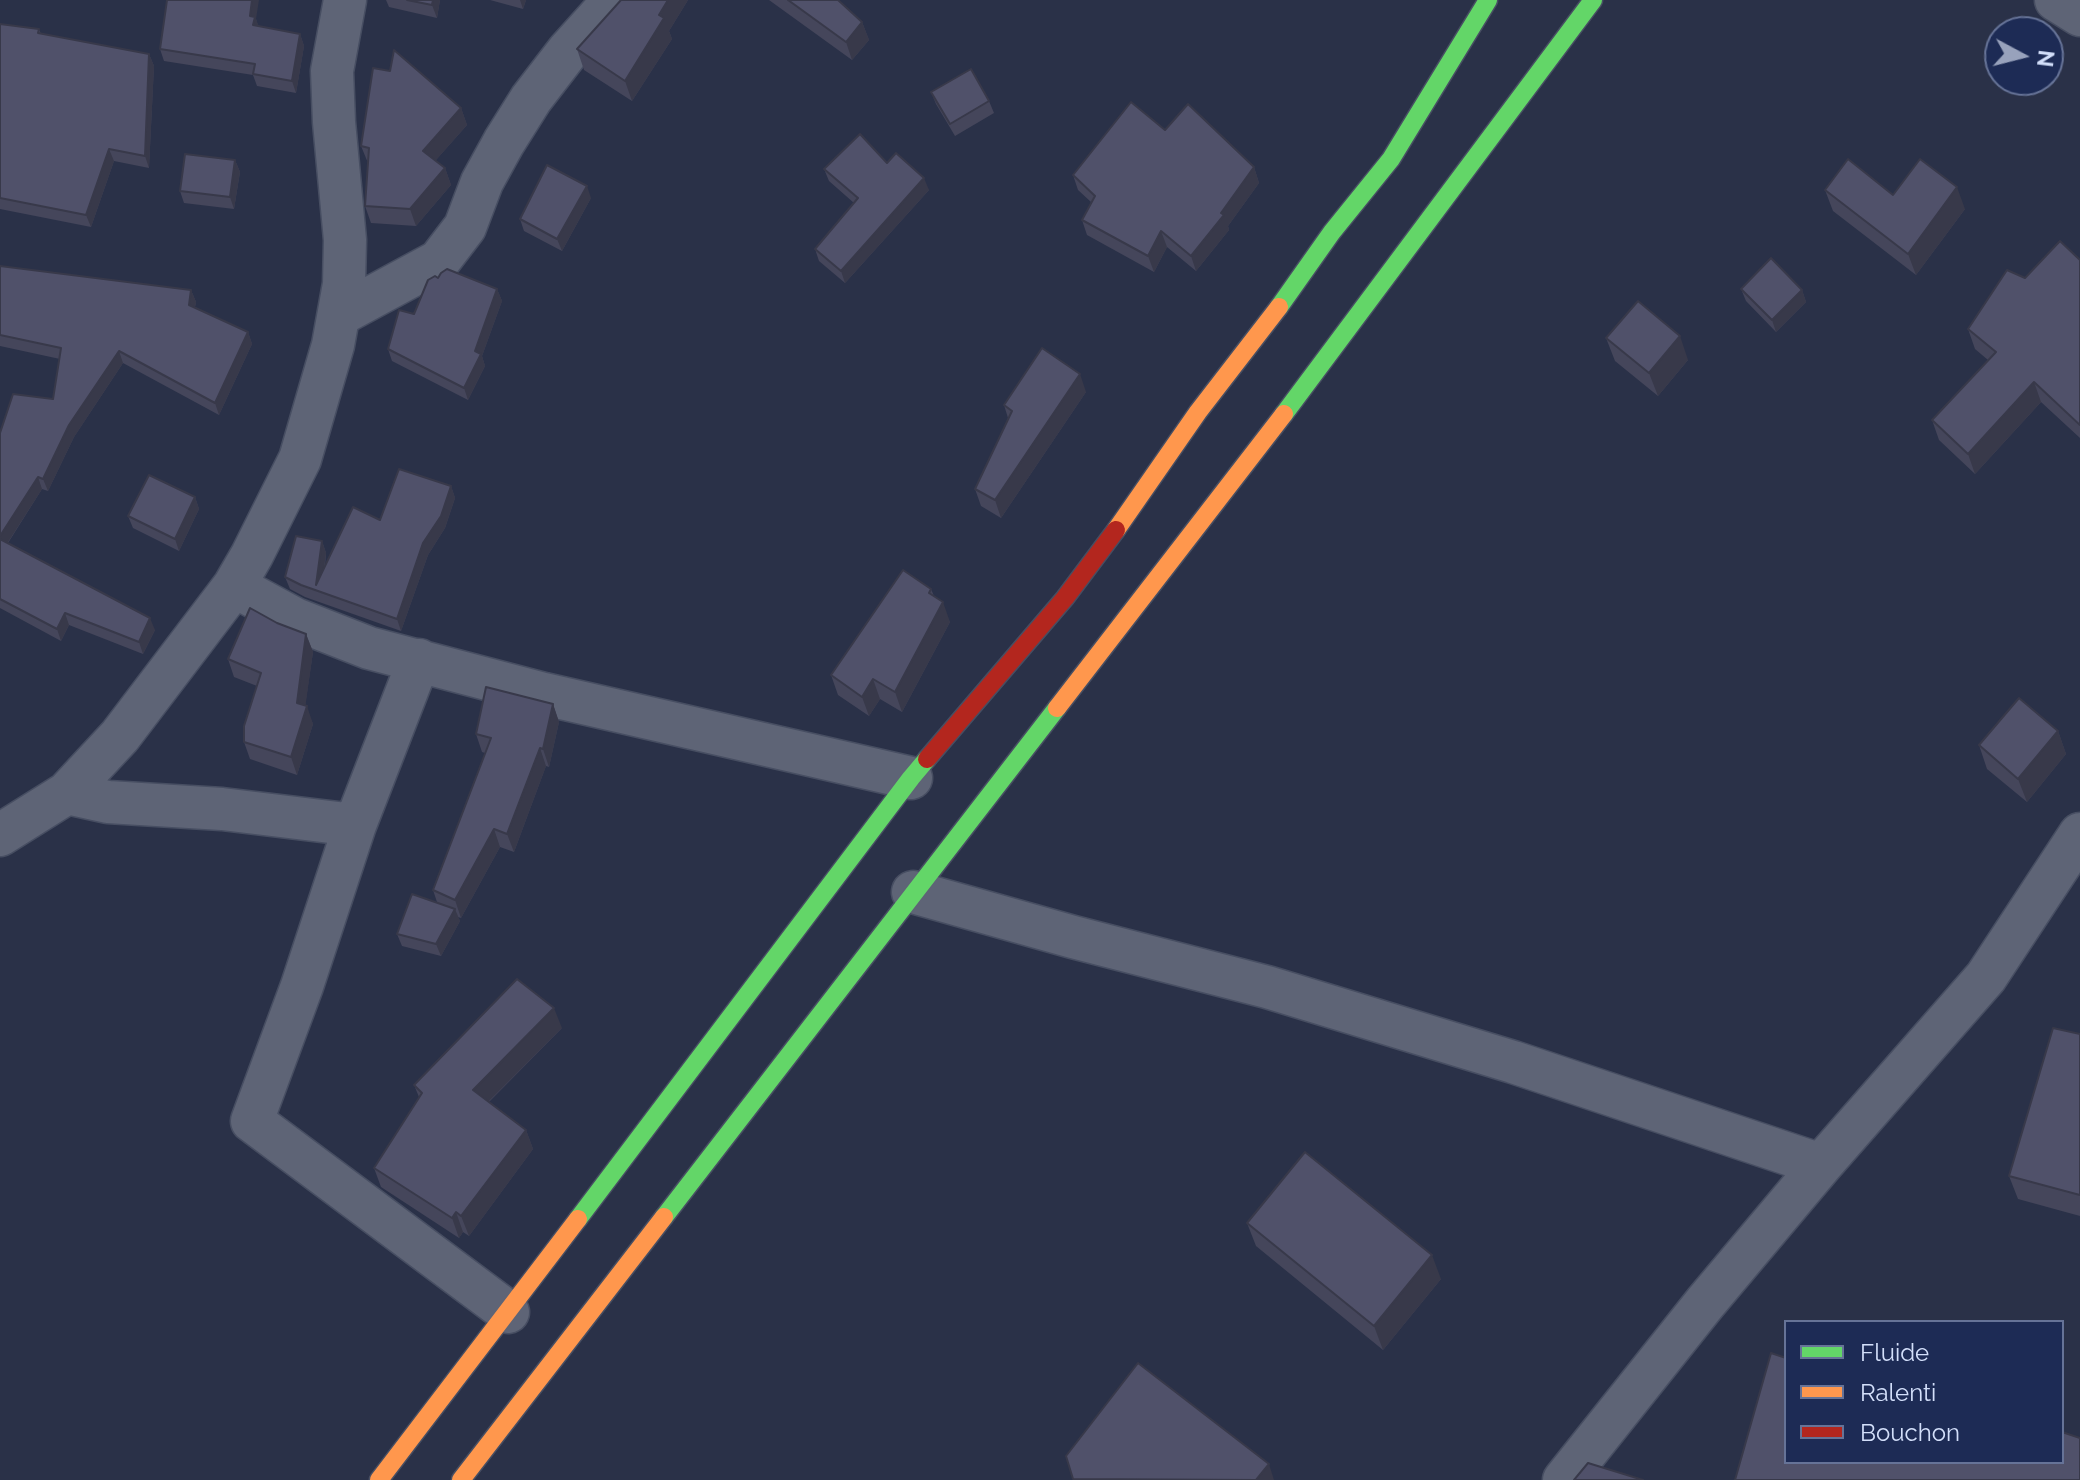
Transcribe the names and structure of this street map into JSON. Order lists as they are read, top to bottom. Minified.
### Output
{"legend":["Fluide","Ralenti","Bouchon"],"north":"right"}
